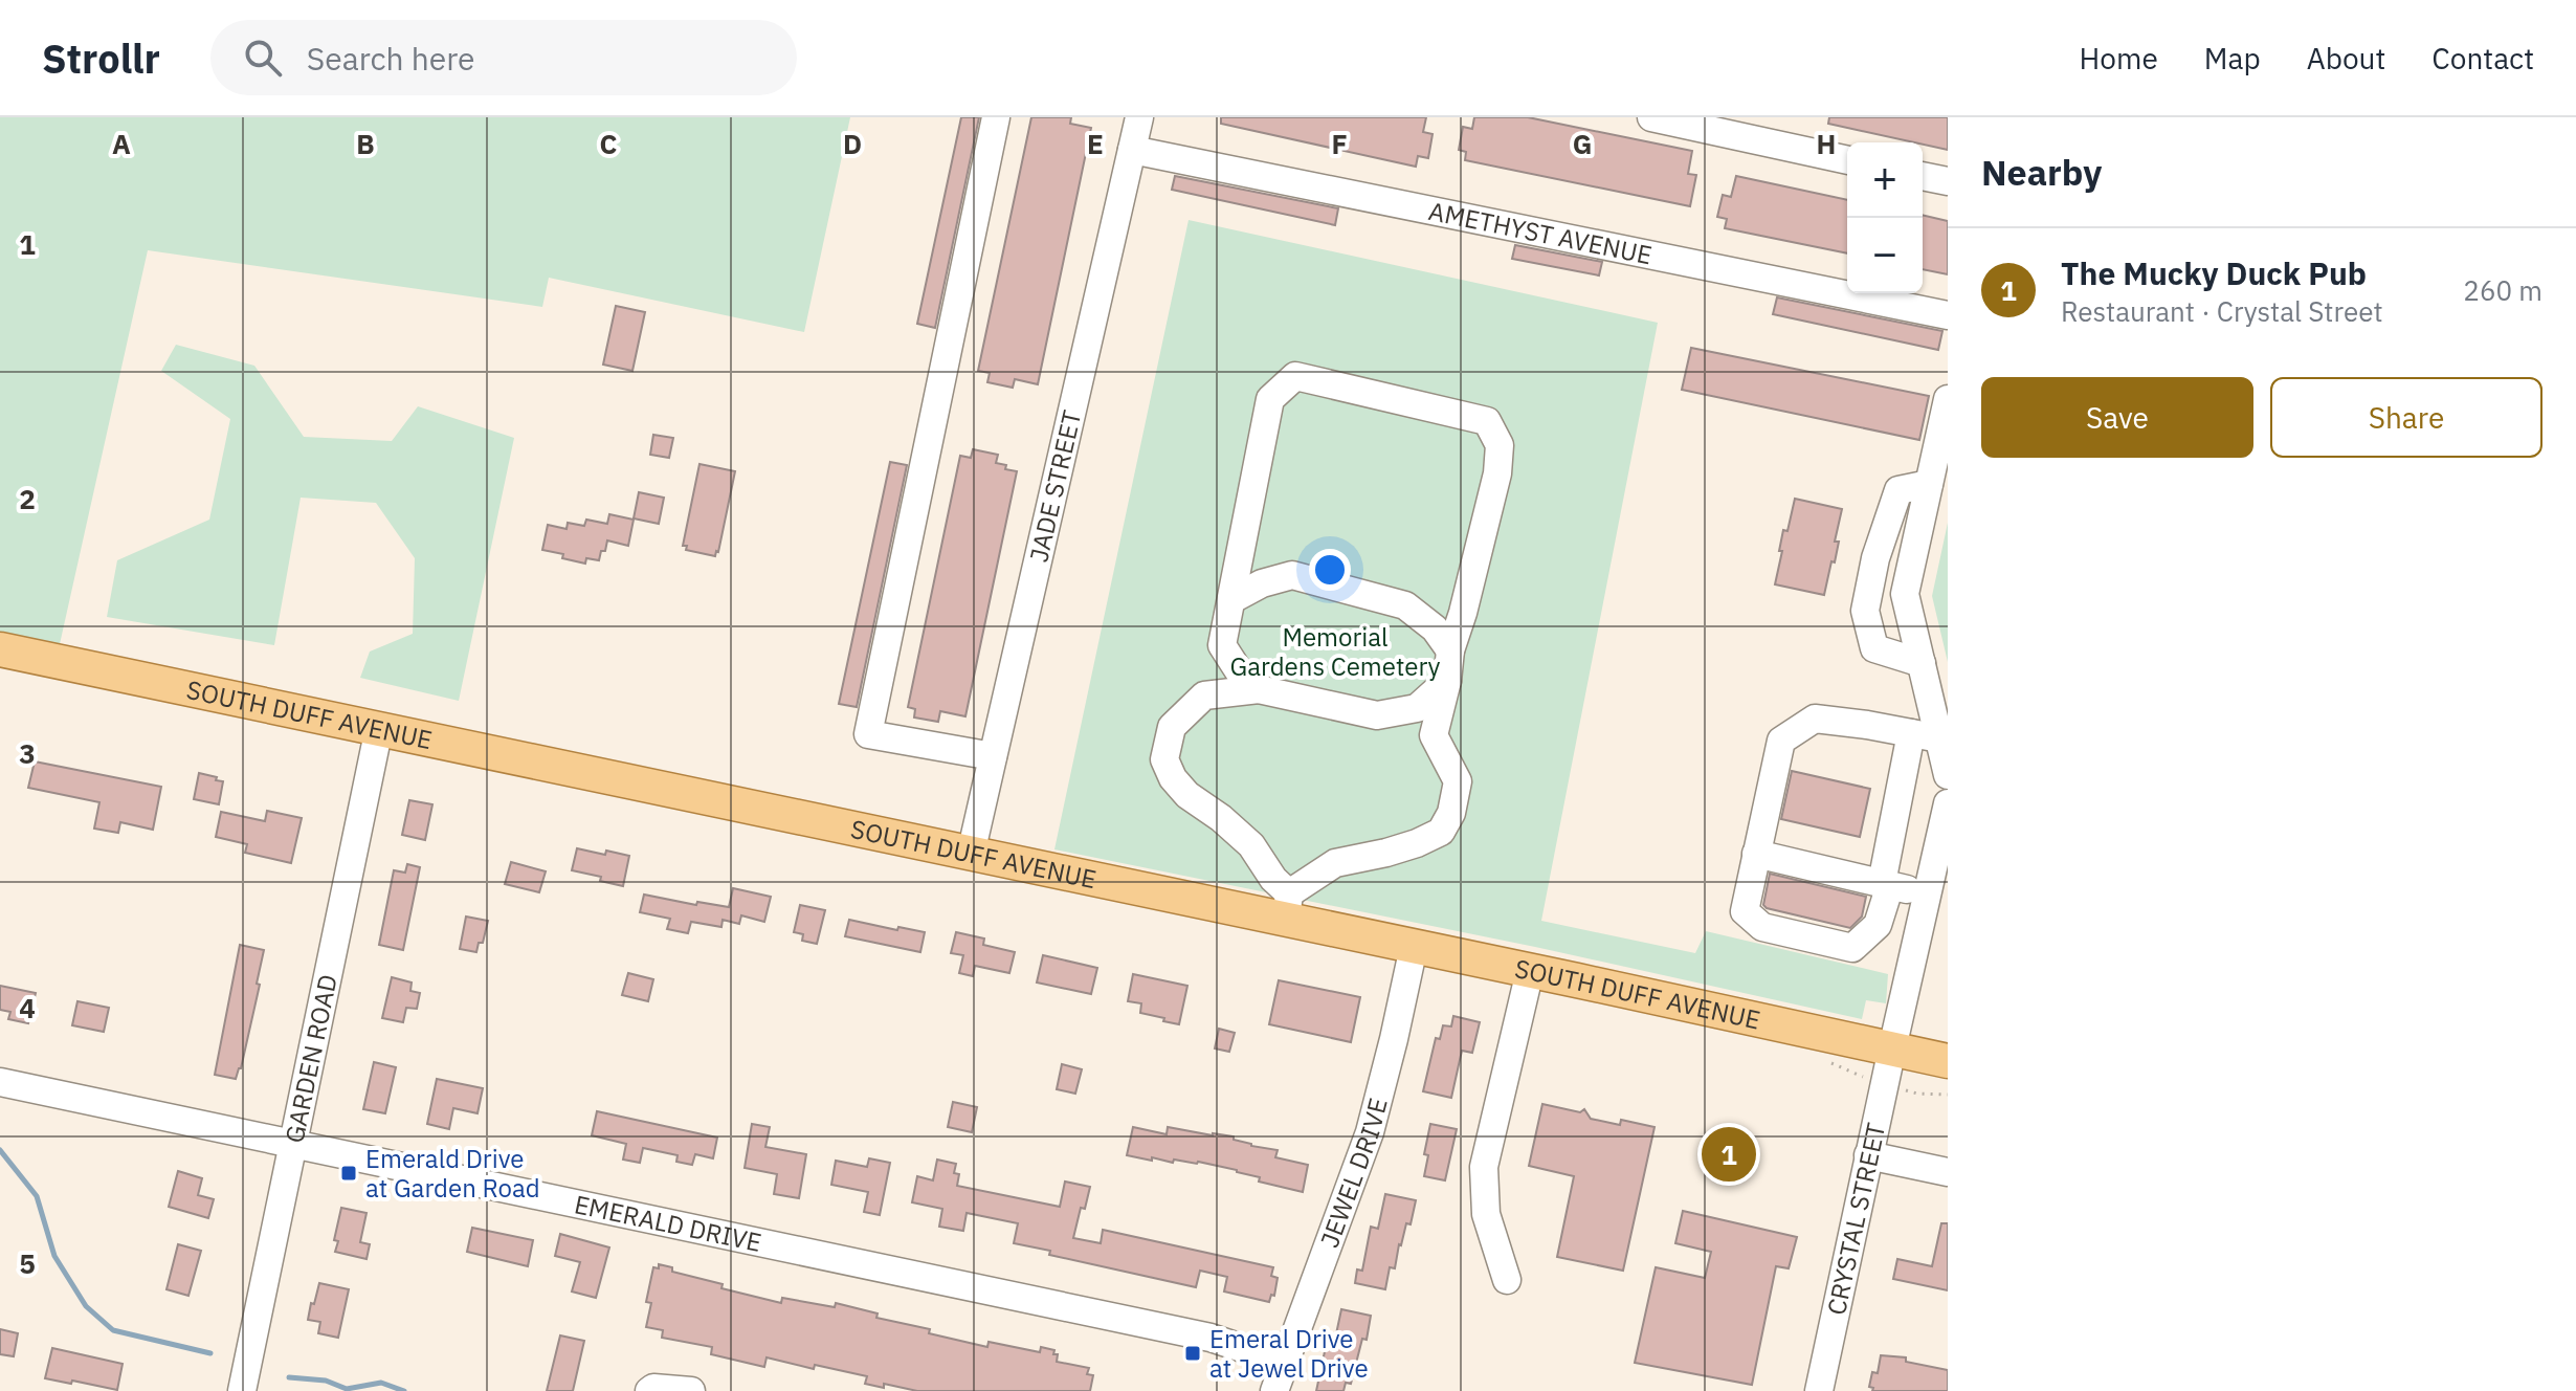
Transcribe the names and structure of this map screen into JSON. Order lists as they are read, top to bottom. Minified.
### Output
{"streets":{"main road":["SOUTH DUFF AVENUE"],"street":["AMETHYST AVENUE","JADE STREET","GARDEN ROAD","JEWEL DRIVE","CRYSTAL STREET","EMERALD DRIVE"]},"crossings":[["AMETHYST AVENUE","JADE STREET"],["JADE STREET","SOUTH DUFF AVENUE"],["SOUTH DUFF AVENUE","GARDEN ROAD"],["SOUTH DUFF AVENUE","JEWEL DRIVE"],["SOUTH DUFF AVENUE","CRYSTAL STREET"],["GARDEN ROAD","EMERALD DRIVE"],["JEWEL DRIVE","EMERALD DRIVE"]],"parks":["Memorial Gardens Cemetery"],"places":{"transit":["Emerald Drive at Garden Road","Emeral Drive at Jewel Drive"]},"page":{"header":"Strollr","search":"Search here","nav":["Home","Map","About","Contact"],"heading":"Nearby","map_buttons":["+","−"],"list":[{"mark":"1","name":"The Mucky Duck Pub","note":"Restaurant · Crystal Street","value":"260 m"}],"buttons":["Save","Share"],"pins":"1"},"grid":{"columns":["A","B","C","D","E","F","G","H"],"rows":["1","2","3","4","5"]}}
